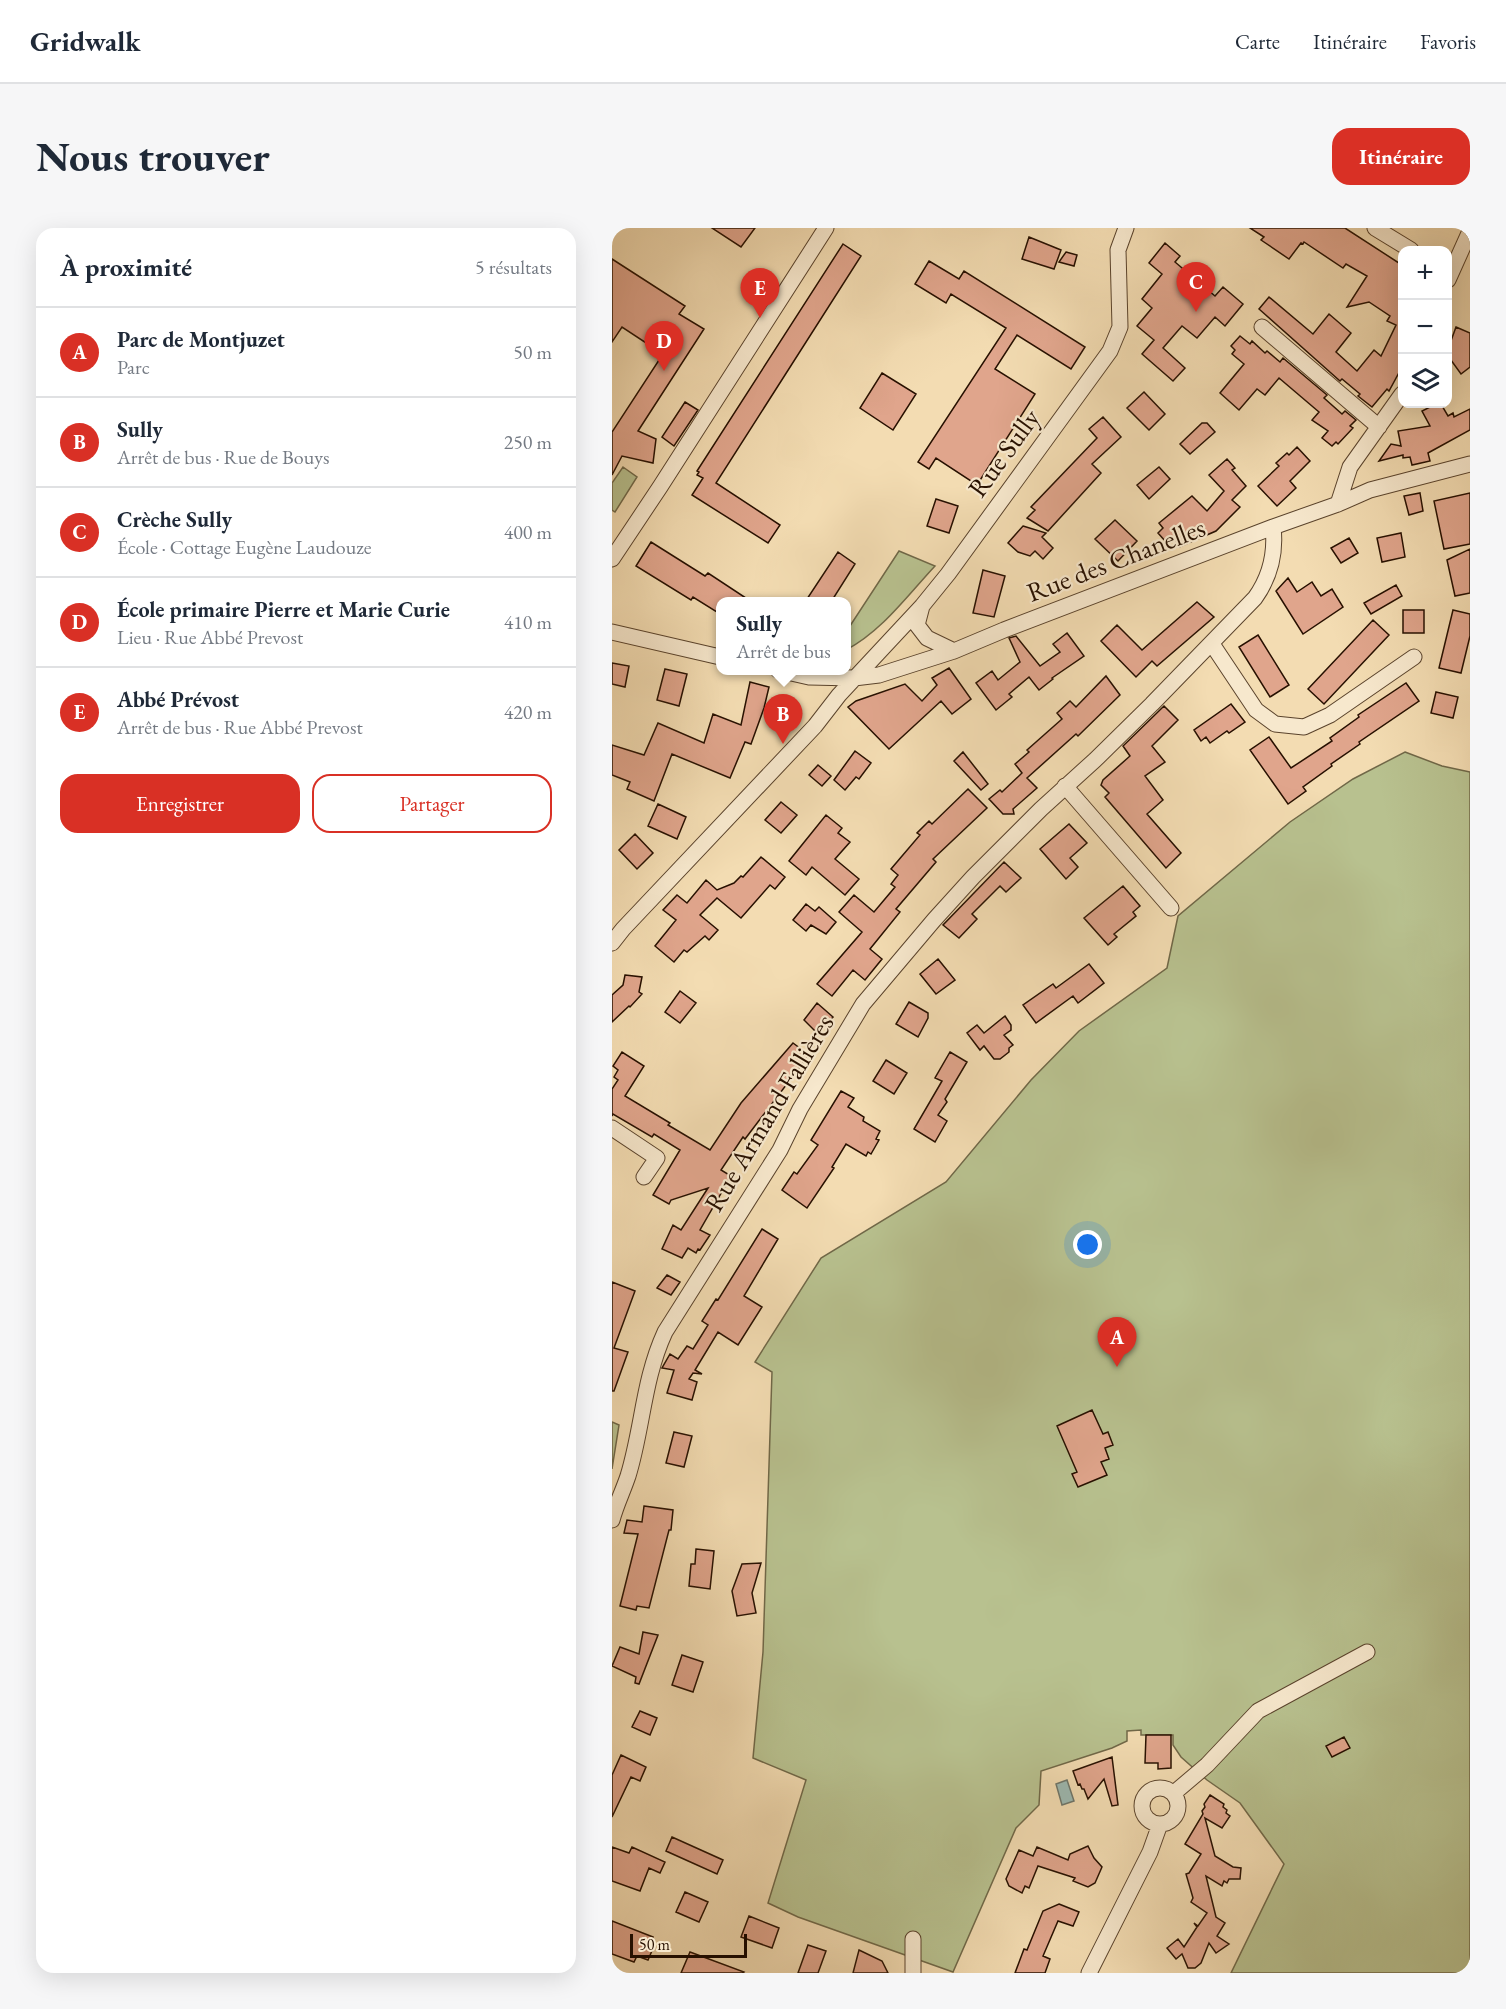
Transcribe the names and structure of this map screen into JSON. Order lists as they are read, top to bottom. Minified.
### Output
{"streets":{"street":["Rue Sully","Rue des Chanelles","Rue Armand Fallières"]},"crossings":[["Rue Sully","Rue des Chanelles"],["Rue des Chanelles","Rue Armand Fallières"]],"scale_bar":"50 m","page":{"header":"Gridwalk","nav":["Carte","Itinéraire","Favoris"],"buttons":["Itinéraire",["Enregistrer","Partager"]],"title":"Nous trouver","heading":["À proximité","5 résultats"],"map_buttons":["+","−"],"pins":["C","E","D","B","A"],"list":[{"mark":"A","name":"Parc de Montjuzet","note":"Parc","value":"50 m"},{"mark":"B","name":"Sully","note":"Arrêt de bus · Rue de Bouys","value":"250 m"},{"mark":"C","name":"Crèche Sully","note":"École · Cottage Eugène Laudouze","value":"400 m"},{"mark":"D","name":"École primaire Pierre et Marie Curie","note":"Lieu · Rue Abbé Prevost","value":"410 m"},{"mark":"E","name":"Abbé Prévost","note":"Arrêt de bus · Rue Abbé Prevost","value":"420 m"}],"popup":["Sully","Arrêt de bus"],"scale":"50 m"}}
